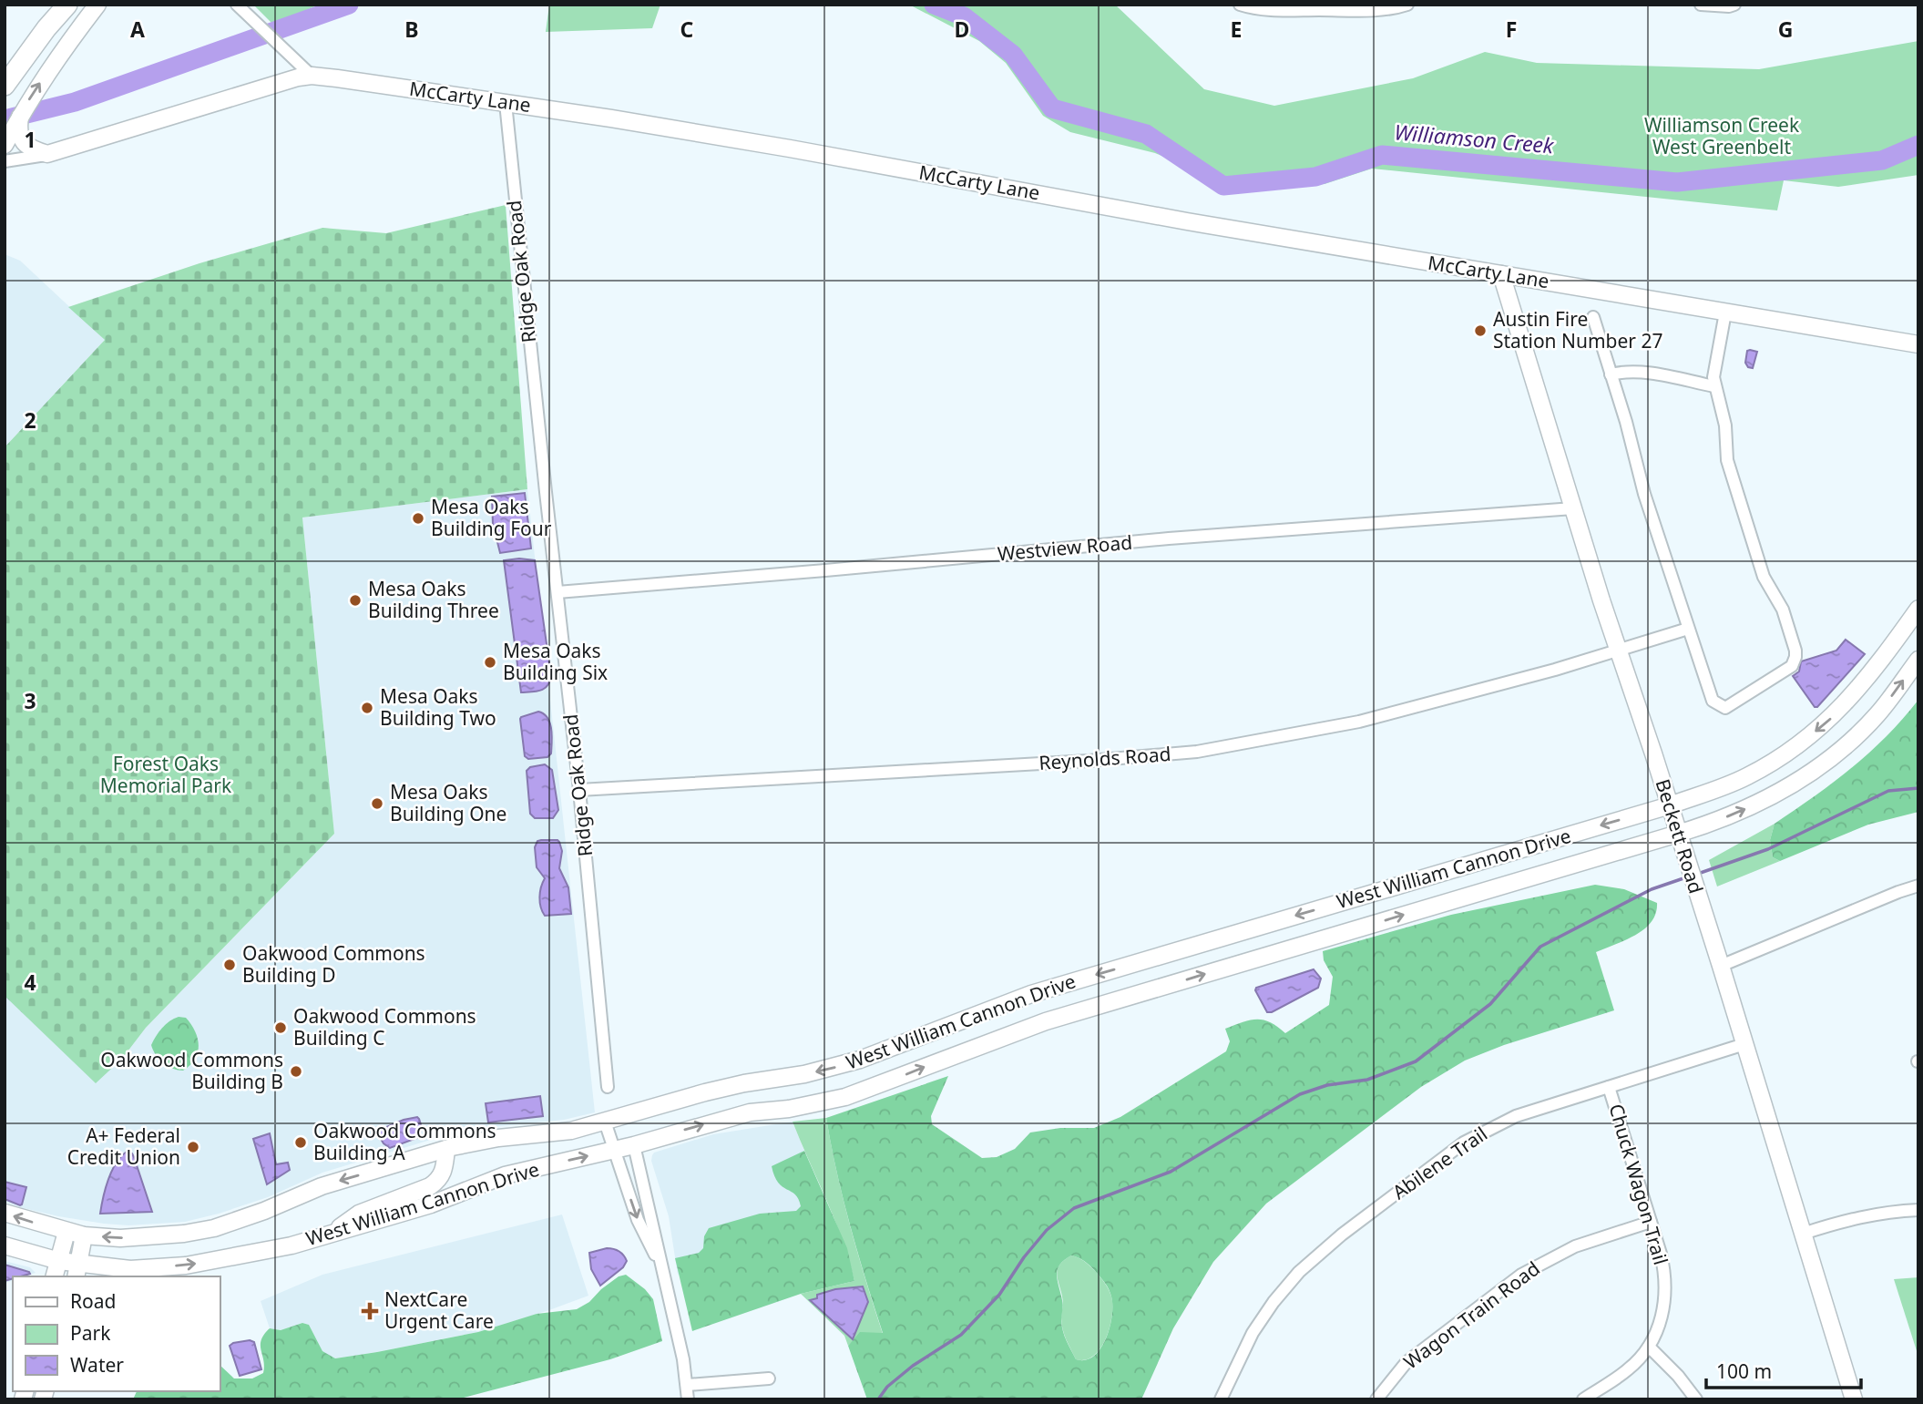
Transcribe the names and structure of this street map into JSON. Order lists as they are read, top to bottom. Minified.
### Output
{"streets":{"main road":["McCarty Lane","Beckett Road","West William Cannon Drive"],"street":["Ridge Oak Road","Westview Road","Reynolds Road","Abilene Trail","Chuck Wagon Trail","Wagon Train Road"]},"crossings":[["McCarty Lane","Ridge Oak Road"],["McCarty Lane","Beckett Road"],["Ridge Oak Road","Westview Road"],["Ridge Oak Road","Reynolds Road"],["Westview Road","Beckett Road"],["Reynolds Road","Beckett Road"],["Beckett Road","West William Cannon Drive"],["Beckett Road","Abilene Trail"],["Abilene Trail","Chuck Wagon Trail"],["Chuck Wagon Trail","Wagon Train Road"]],"water":["Williamson Creek"],"parks":["Williamson Creek West Greenbelt","Forest Oaks Memorial Park"],"places":{"other":["Austin Fire Station Number 27","Mesa Oaks Building Four","Mesa Oaks Building Three","Mesa Oaks Building Six","Mesa Oaks Building Two","Mesa Oaks Building One","Oakwood Commons Building D","Oakwood Commons Building C","Oakwood Commons Building B","Oakwood Commons Building A","A+ Federal Credit Union"],"health":["NextCare Urgent Care"]},"legend":["Road","Park","Water"],"scale_bar":"100 m","grid":{"columns":["A","B","C","D","E","F","G"],"rows":["1","2","3","4"]}}
